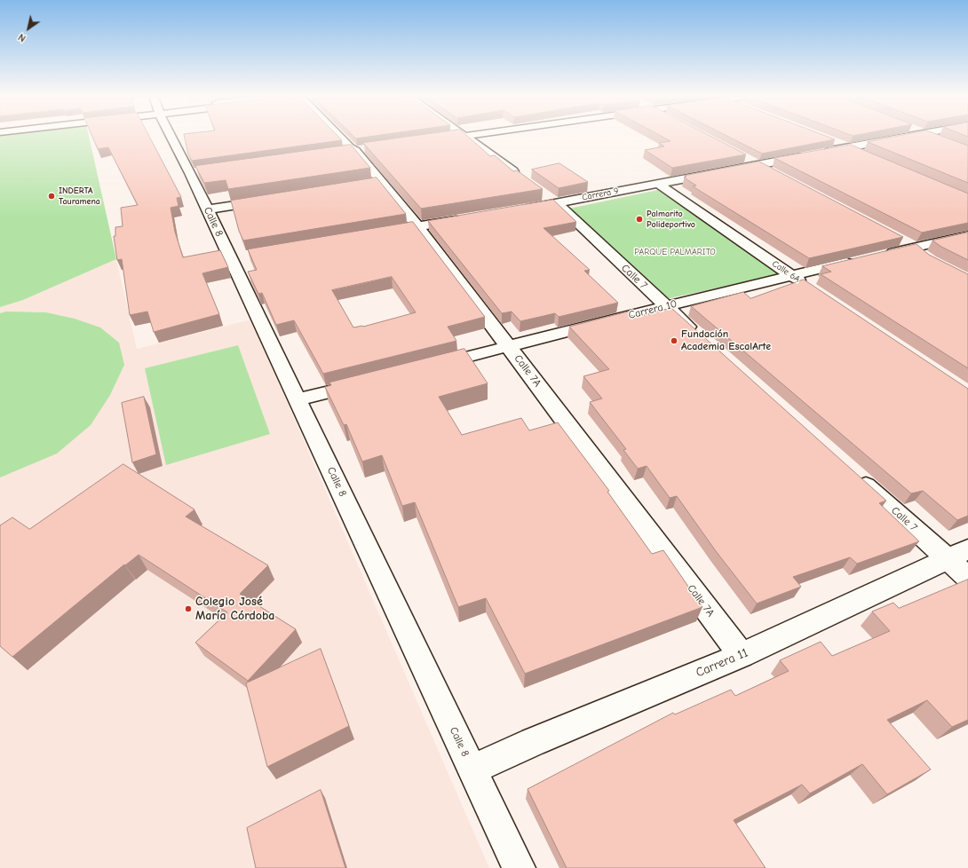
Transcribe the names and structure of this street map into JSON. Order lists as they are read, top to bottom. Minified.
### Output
{"streets":{"street":["Carrera 9","Calle 8","Calle 6A","Calle 7","Carrera 10","Calle 7A","Carrera 11"]},"crossings":[["Carrera 9","Calle 6A"],["Carrera 9","Calle 7"],["Calle 8","Carrera 11"],["Calle 6A","Carrera 10"],["Calle 7","Carrera 10"],["Calle 7","Carrera 11"],["Carrera 10","Calle 7A"],["Calle 7A","Carrera 11"]],"parks":["PARQUE PALMARITO"],"places":["INDERTA Tauramena","Palmarito Polideportivo","Fundación Academia EscalArte","Colegio José María Córdoba"],"north":"bottom left"}
